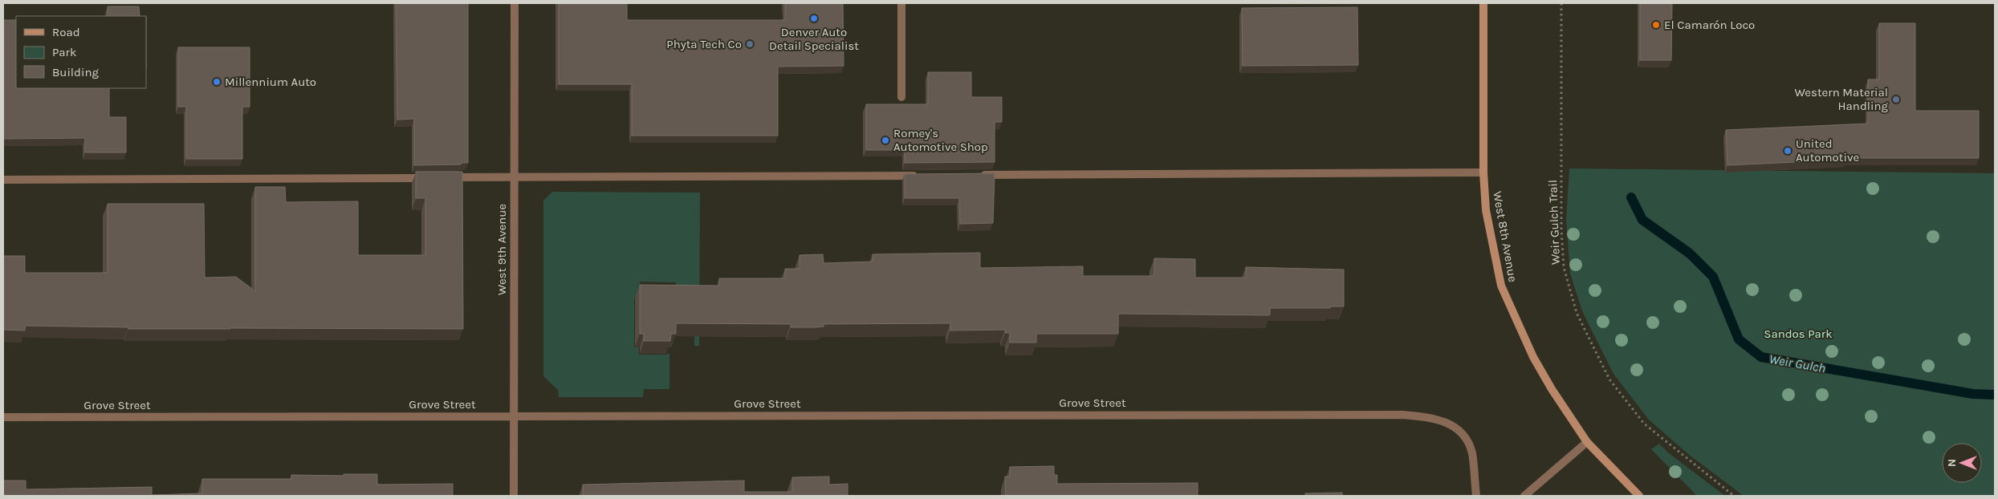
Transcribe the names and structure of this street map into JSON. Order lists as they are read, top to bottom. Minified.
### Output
{"streets":{"main road":["West 8th Avenue"],"street":["West 9th Avenue","Grove Street"],"path":["Weir Gulch Trail"]},"crossings":[["West 9th Avenue","Grove Street"]],"water":["Weir Gulch"],"parks":["Sandos Park"],"places":["Denver Auto Detail Specialist","El Camarón Loco","Phyta Tech Co","Millennium Auto","Western Material Handling","Romey's Automotive Shop","United Automotive"],"legend":["Road","Park","Building"],"north":"left"}
